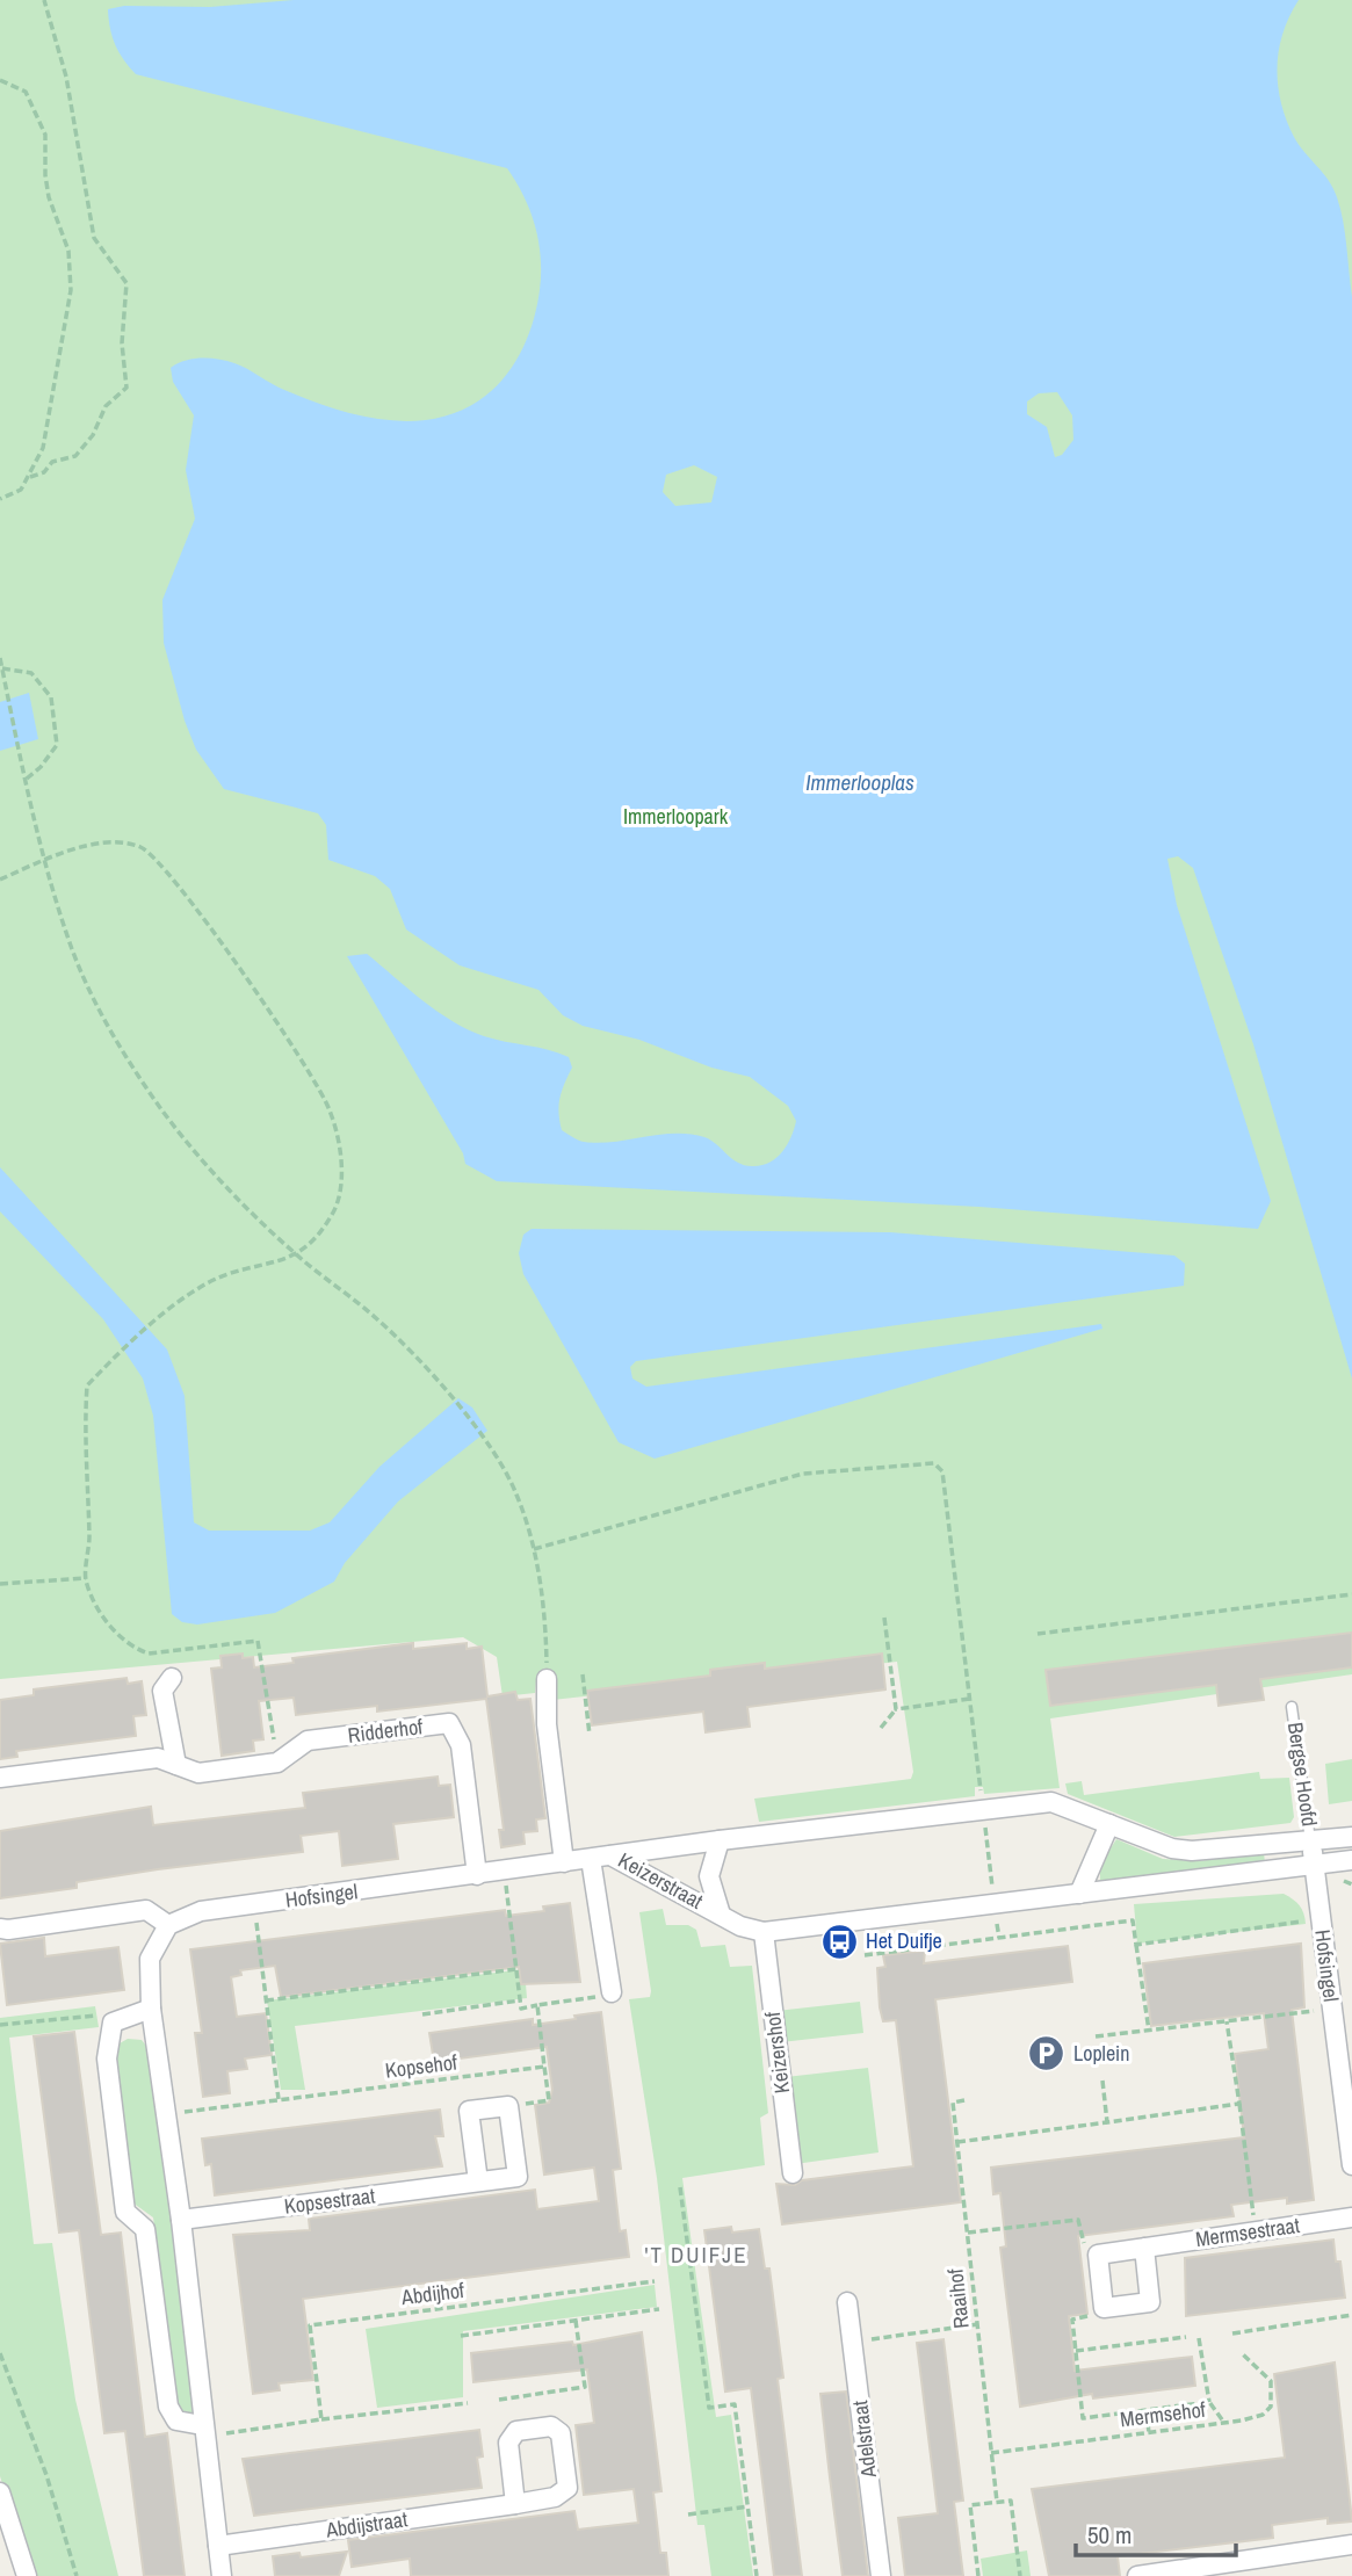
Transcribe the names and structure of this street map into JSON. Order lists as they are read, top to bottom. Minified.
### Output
{"streets":{"street":["Ridderhof","Keizerstraat","Hofsingel","Keizershof","Kopsestraat","Mermsestraat","Adelstraat","Abdijstraat"],"lane":["Bergse Hoofd"],"path":["Kopsehof","Abdijhof","Raaihof","Mermsehof"]},"crossings":[["Ridderhof","Hofsingel"],["Bergse Hoofd","Keizerstraat"],["Bergse Hoofd","Hofsingel"],["Keizerstraat","Hofsingel"],["Keizerstraat","Keizershof"],["Raaihof","Mermsehof"]],"districts":["'T DUIFJE"],"water":["Immerlooplas"],"parks":["Immerloopark"],"places":{"bus stop":["Het Duifje"],"parking":["Loplein"]},"scale_bar":"50 m"}
